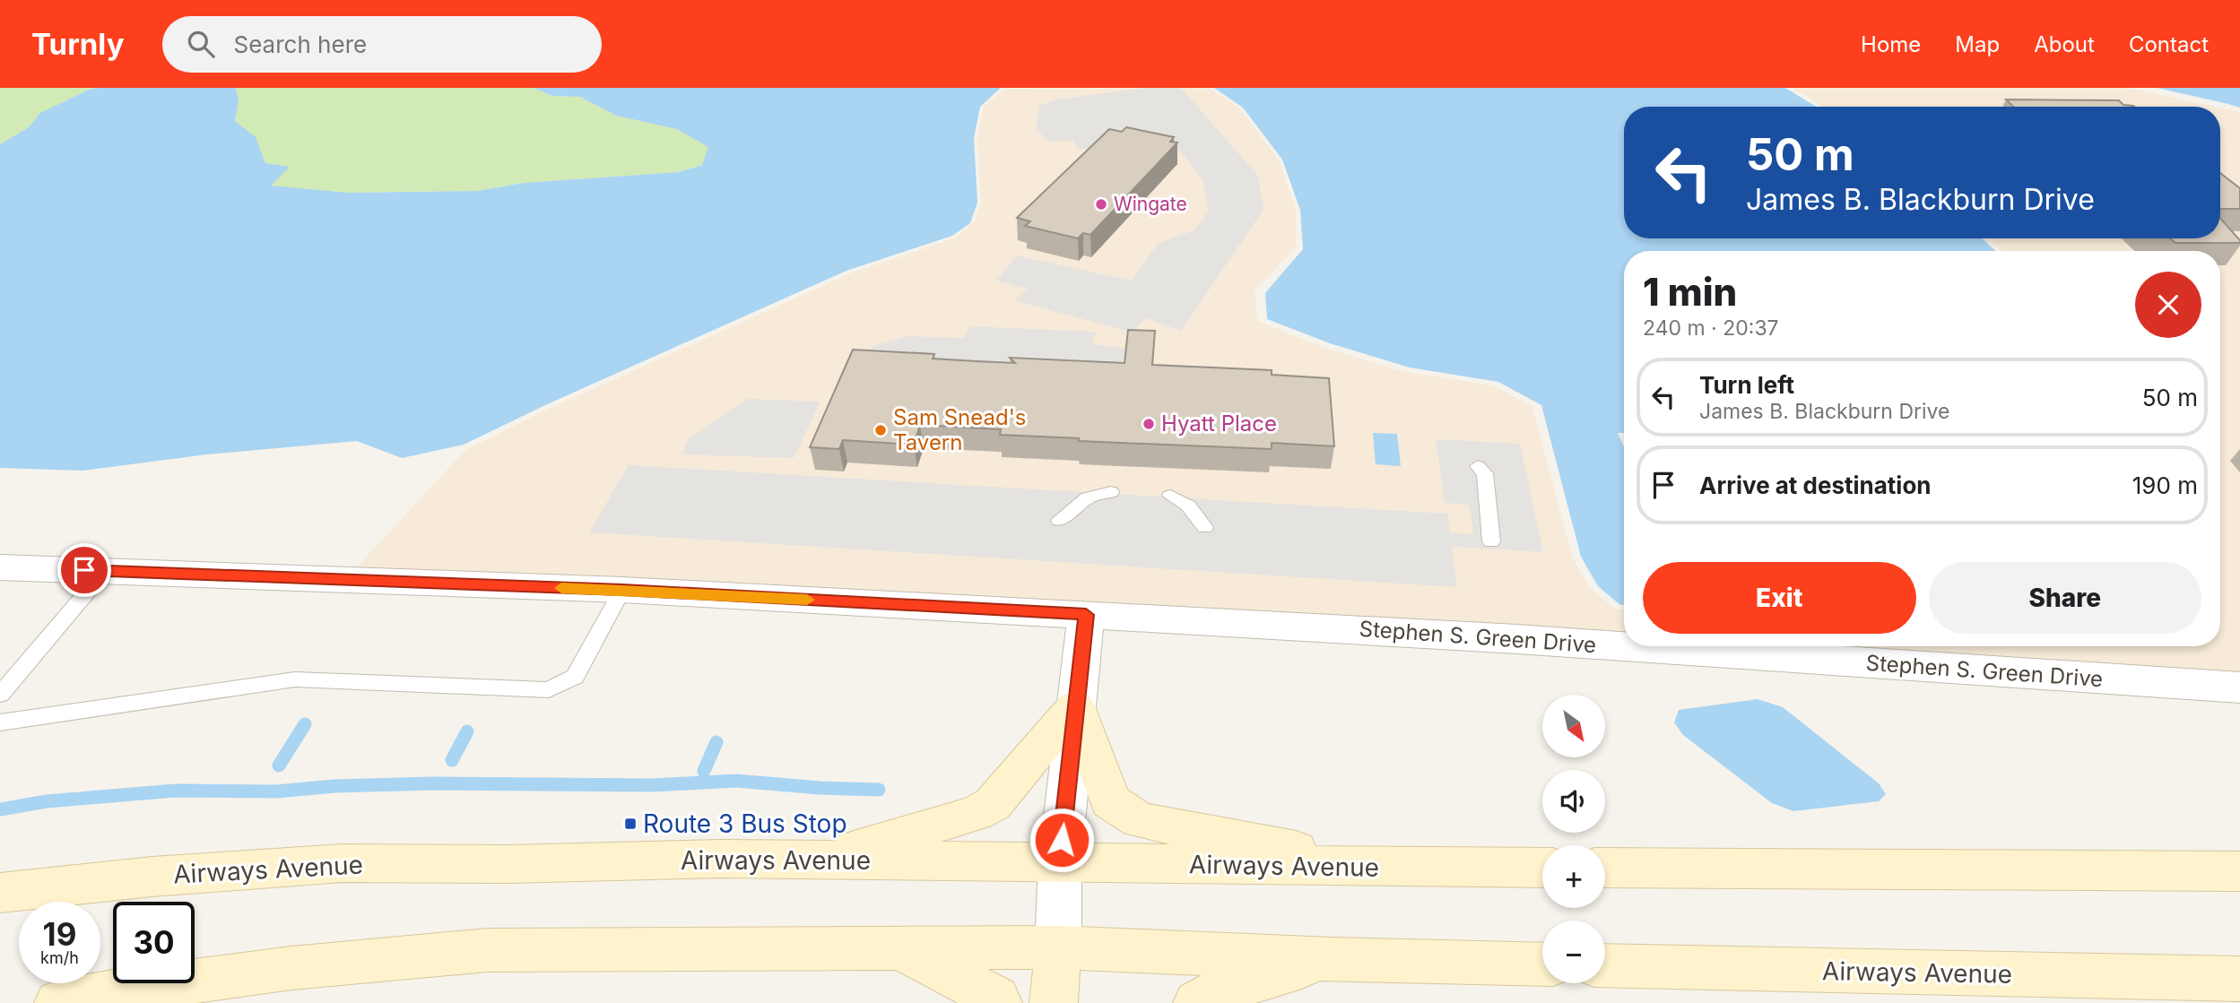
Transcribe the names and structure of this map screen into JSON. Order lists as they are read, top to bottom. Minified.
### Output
{"streets":{"main road":["Airways Avenue"],"street":["Stephen S. Green Drive"]},"places":{"other":["Wingate","Hyatt Place","Sam Snead's Tavern"],"transit":["Route 3 Bus Stop"]},"north":"bottom right","page":{"header":"Turnly","search":"Search here","nav":["Home","Map","About","Contact"],"turn":["50 m","James B. Blackburn Drive"],"heading":["1 min","240 m · 20:37"],"list":[{"name":"Turn left","note":"James B. Blackburn Drive","value":"50 m"},{"name":"Arrive at destination","value":"190 m"}],"buttons":["Exit","Share"],"map_buttons":["+","−"],"speed":"19 km/h","limit":"30"}}
